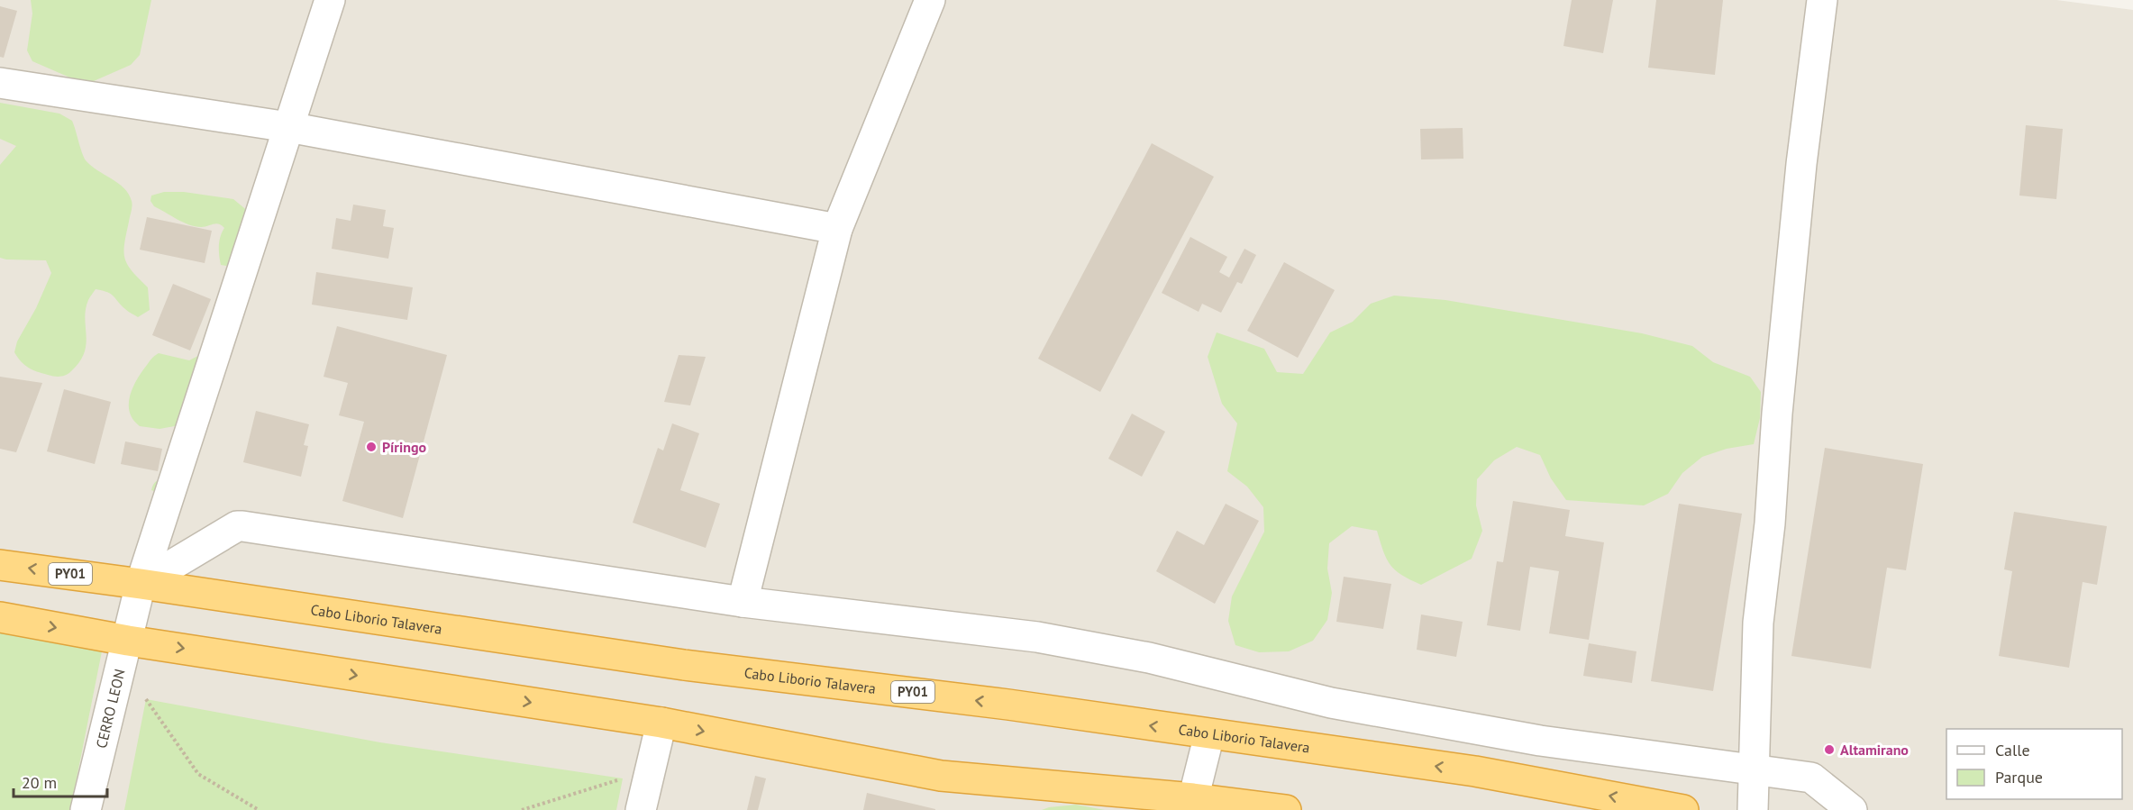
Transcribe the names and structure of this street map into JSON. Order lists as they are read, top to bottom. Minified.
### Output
{"streets":{"highway":["PY01","Cabo Liborio Talavera"],"street":["CERRO LEON"]},"crossings":[["Cabo Liborio Talavera","CERRO LEON"]],"places":["Píringo","Altamirano"],"legend":["Calle","Parque"],"scale_bar":"20 m"}
